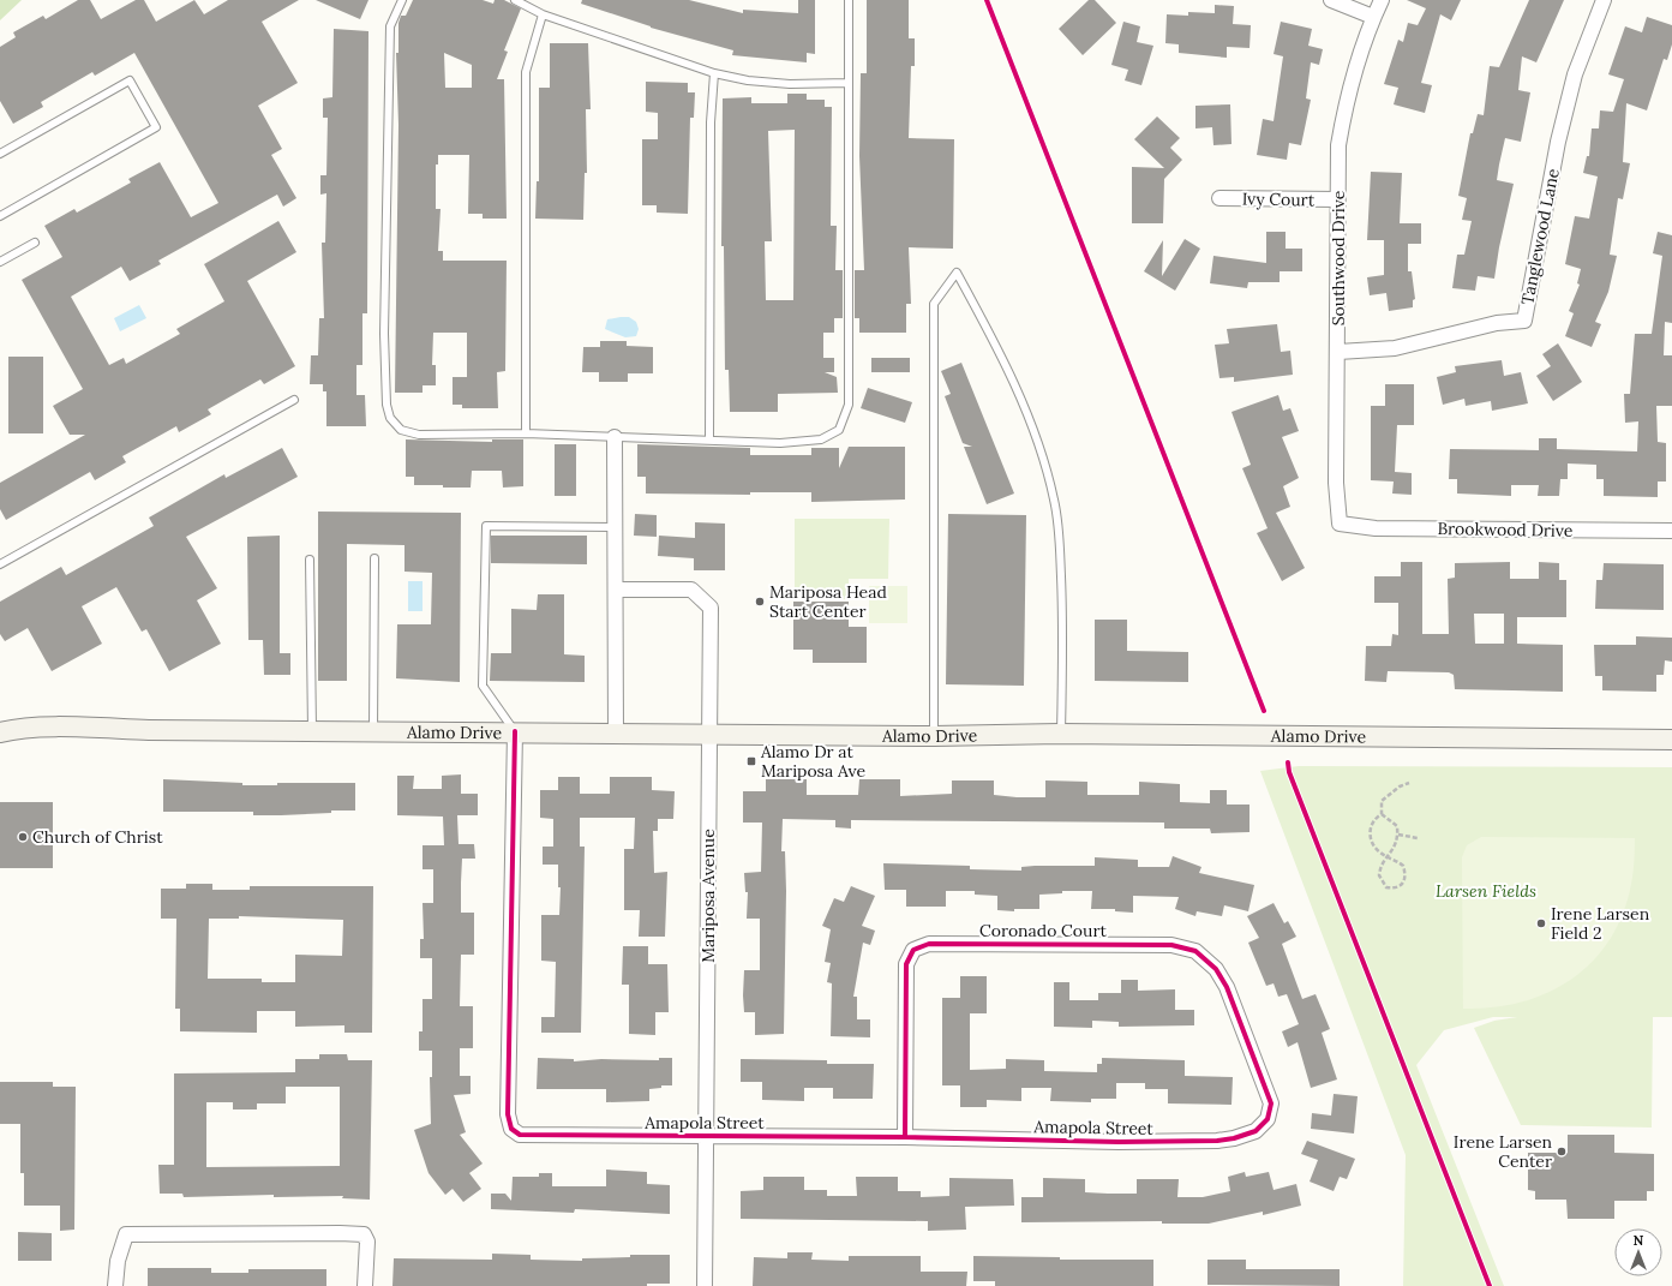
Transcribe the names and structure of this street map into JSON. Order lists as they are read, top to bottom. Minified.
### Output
{"streets":{"main road":["Alamo Drive"],"street":["Ivy Court","Tanglewood Lane","Southwood Drive","Brookwood Drive","Mariposa Avenue","Coronado Court","Amapola Street"]},"crossings":[["Ivy Court","Southwood Drive"],["Tanglewood Lane","Southwood Drive"],["Southwood Drive","Brookwood Drive"],["Alamo Drive","Mariposa Avenue"],["Alamo Drive","Amapola Street"],["Mariposa Avenue","Amapola Street"],["Coronado Court","Amapola Street"]],"parks":["Larsen Fields"],"places":{"other":["Mariposa Head Start Center","Church of Christ","Irene Larsen Field 2","Irene Larsen Center"],"transit":["Alamo Dr at Mariposa Ave"]},"north":"top"}
